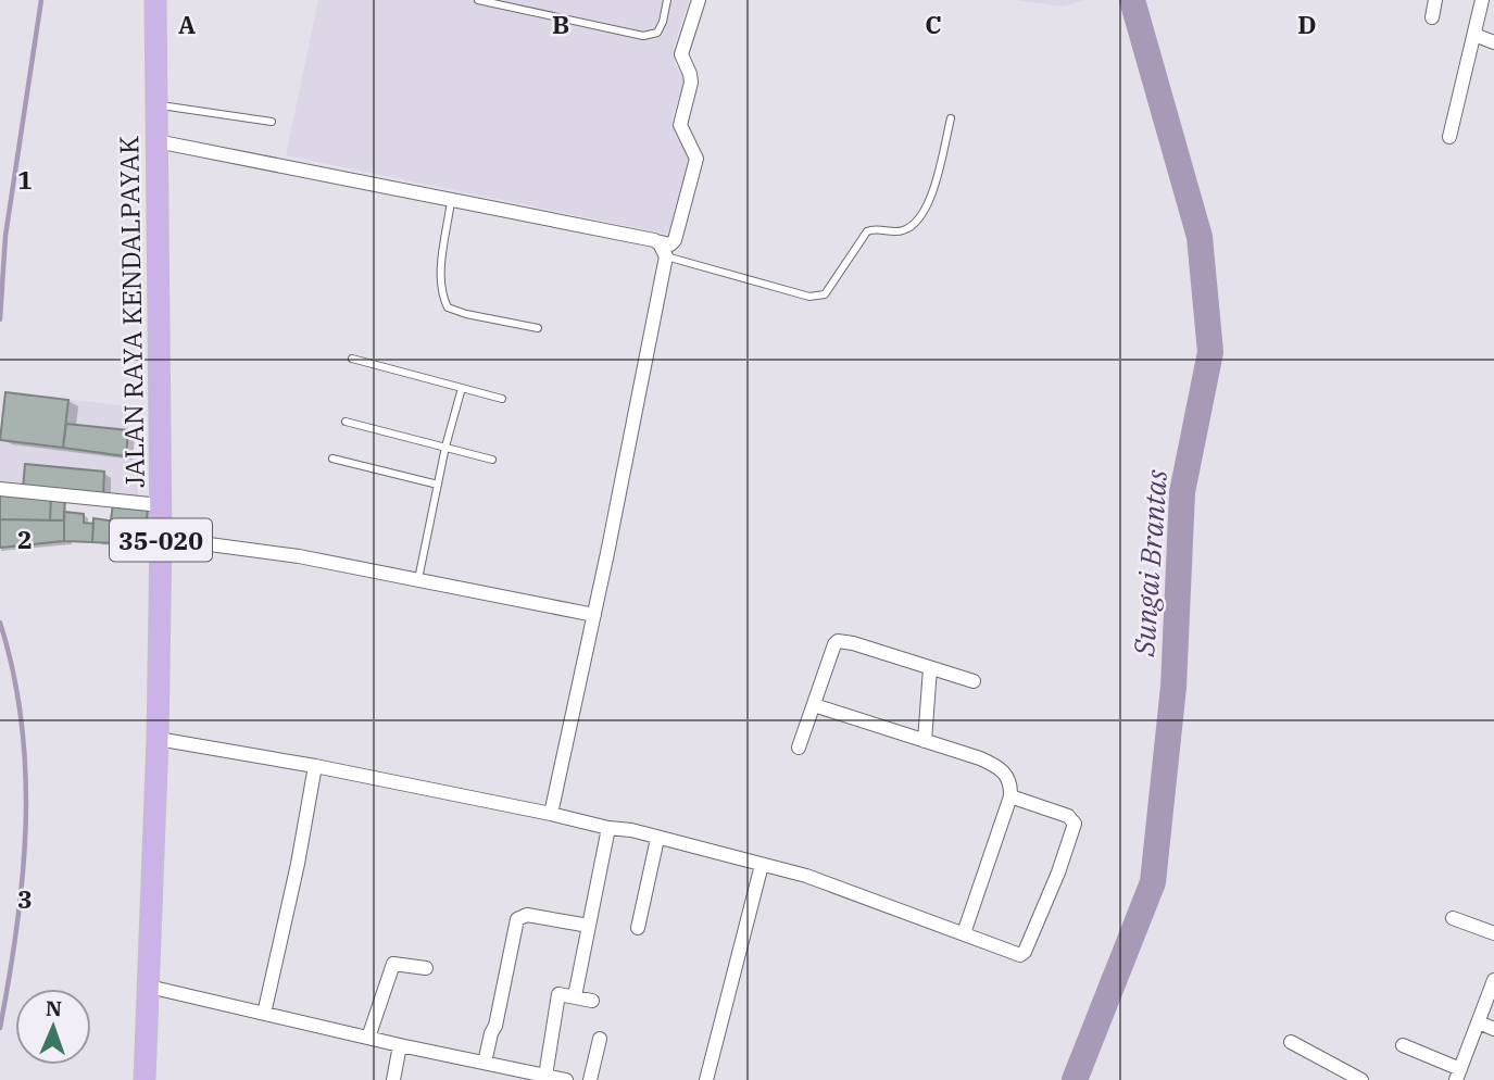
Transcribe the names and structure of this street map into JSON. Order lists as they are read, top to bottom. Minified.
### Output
{"streets":{"main road":["JALAN RAYA KENDALPAYAK","35-020"]},"water":["Sungai Brantas"],"north":"top","grid":{"columns":["A","B","C","D"],"rows":["1","2","3"]}}
